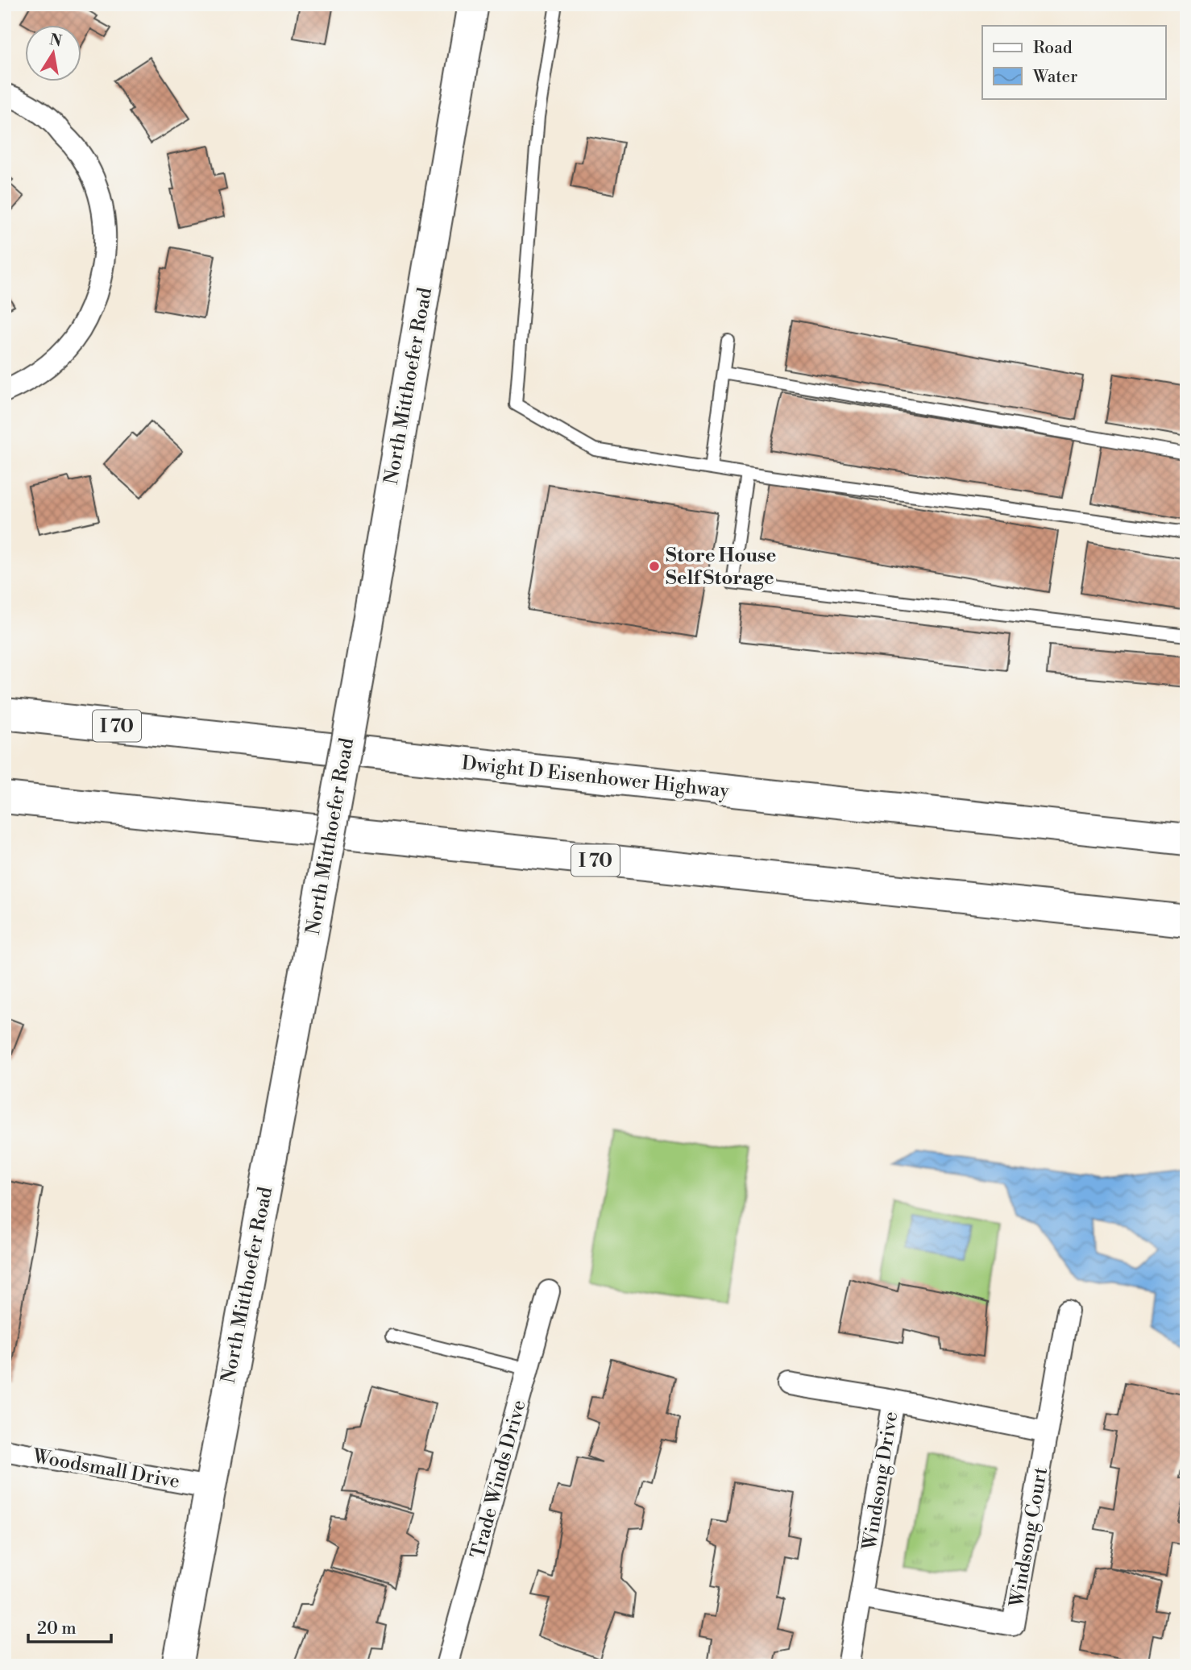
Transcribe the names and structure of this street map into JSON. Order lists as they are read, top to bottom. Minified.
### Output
{"streets":{"main road":["North Mitthoefer Road","I 70","Dwight D Eisenhower Highway"],"street":["Woodsmall Drive","Trade Winds Drive","Windsong Drive","Windsong Court"]},"crossings":[["North Mitthoefer Road","Woodsmall Drive"],["Windsong Drive","Windsong Court"]],"places":["Store House Self Storage"],"legend":["Road","Water"],"scale_bar":"20 m","north":"top"}
